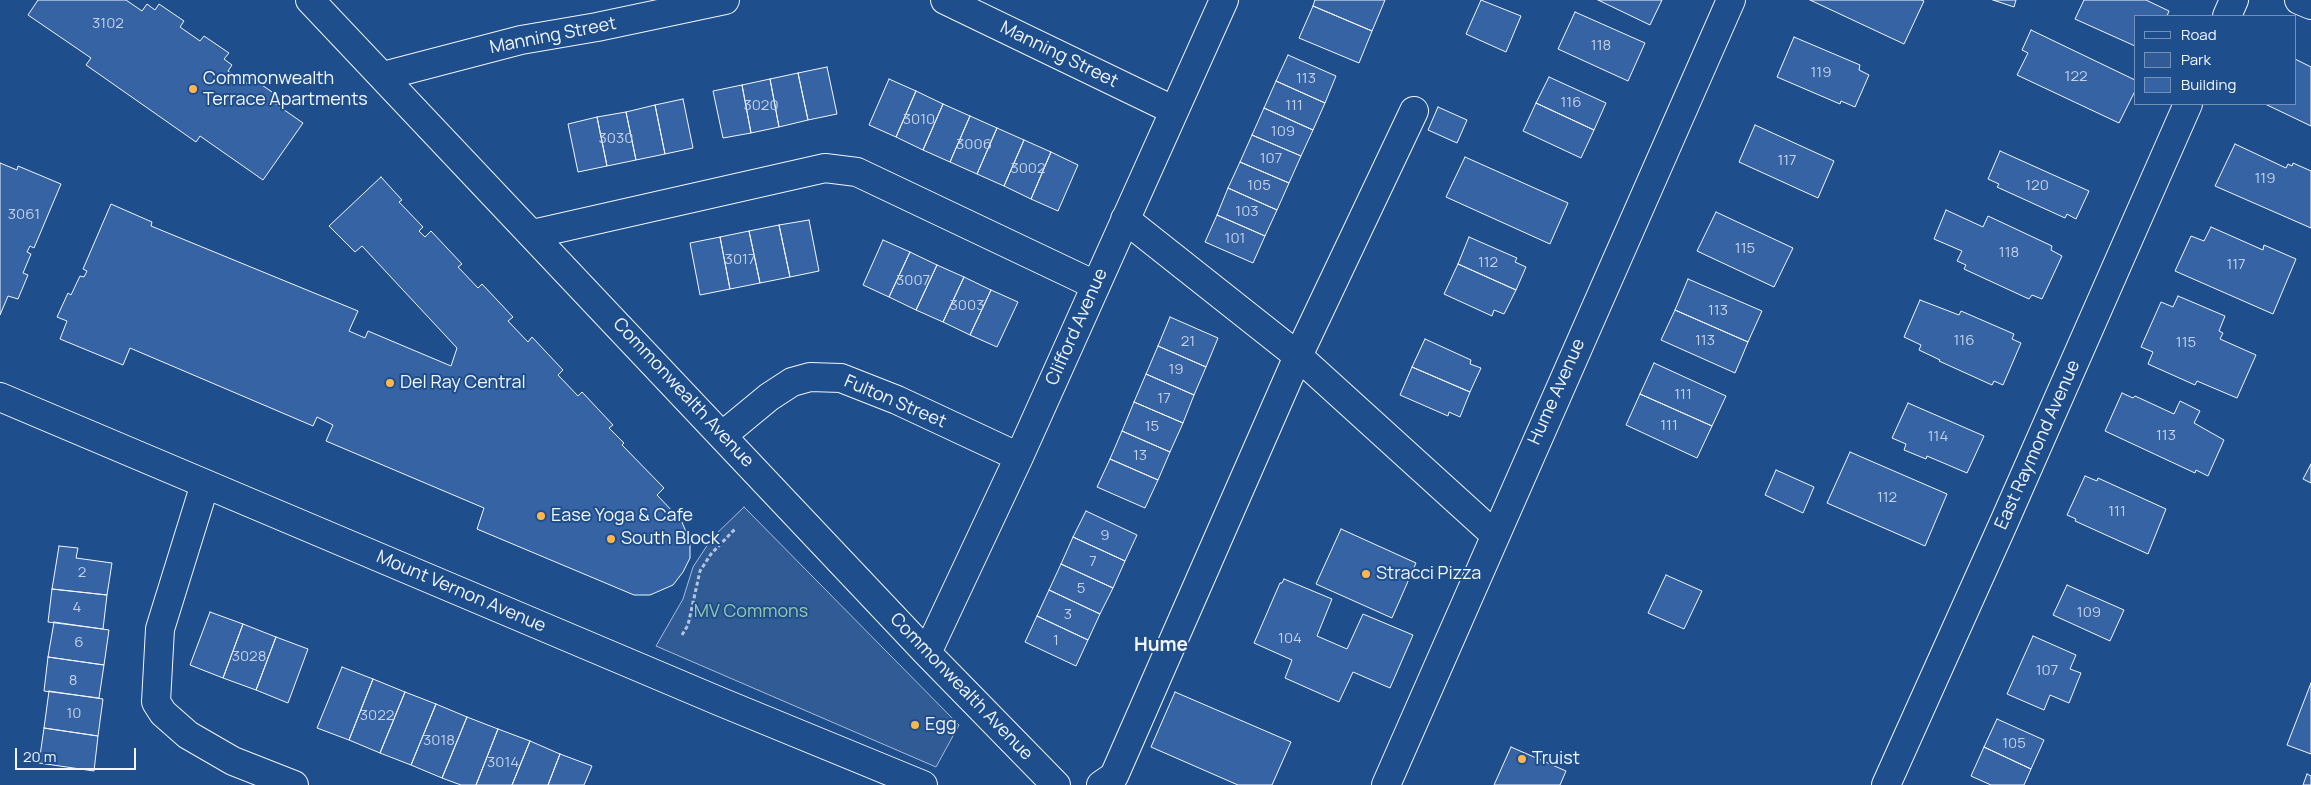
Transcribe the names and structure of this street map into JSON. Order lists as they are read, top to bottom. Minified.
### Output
{"streets":{"street":["Manning Street","Clifford Avenue","Hume Avenue","Commonwealth Avenue","Fulton Street","East Raymond Avenue","Mount Vernon Avenue"]},"crossings":[["Manning Street","Clifford Avenue"],["Manning Street","Commonwealth Avenue"],["Clifford Avenue","Commonwealth Avenue"],["Clifford Avenue","Fulton Street"],["Commonwealth Avenue","Fulton Street"]],"districts":["Hume"],"parks":["MV Commons"],"places":["Commonwealth Terrace Apartments","Del Ray Central","Ease Yoga & Cafe","South Block","Stracci Pizza","Egg","Truist"],"house_numbers":["3102","118","119","122","113","116","3020","111","3010","109","3030","3006","107","117","3002","119","105","120","103","3061","101","115","118","3017","112","117","3007","3003","113","113","116","21","115","19","111","17","111","15","113","114","13","112","111","9","7","2","5","4","109","3","104","1","6","3028","107","8","10","3022","3018","105","3014"],"legend":["Road","Park","Building"],"scale_bar":"20 m"}
